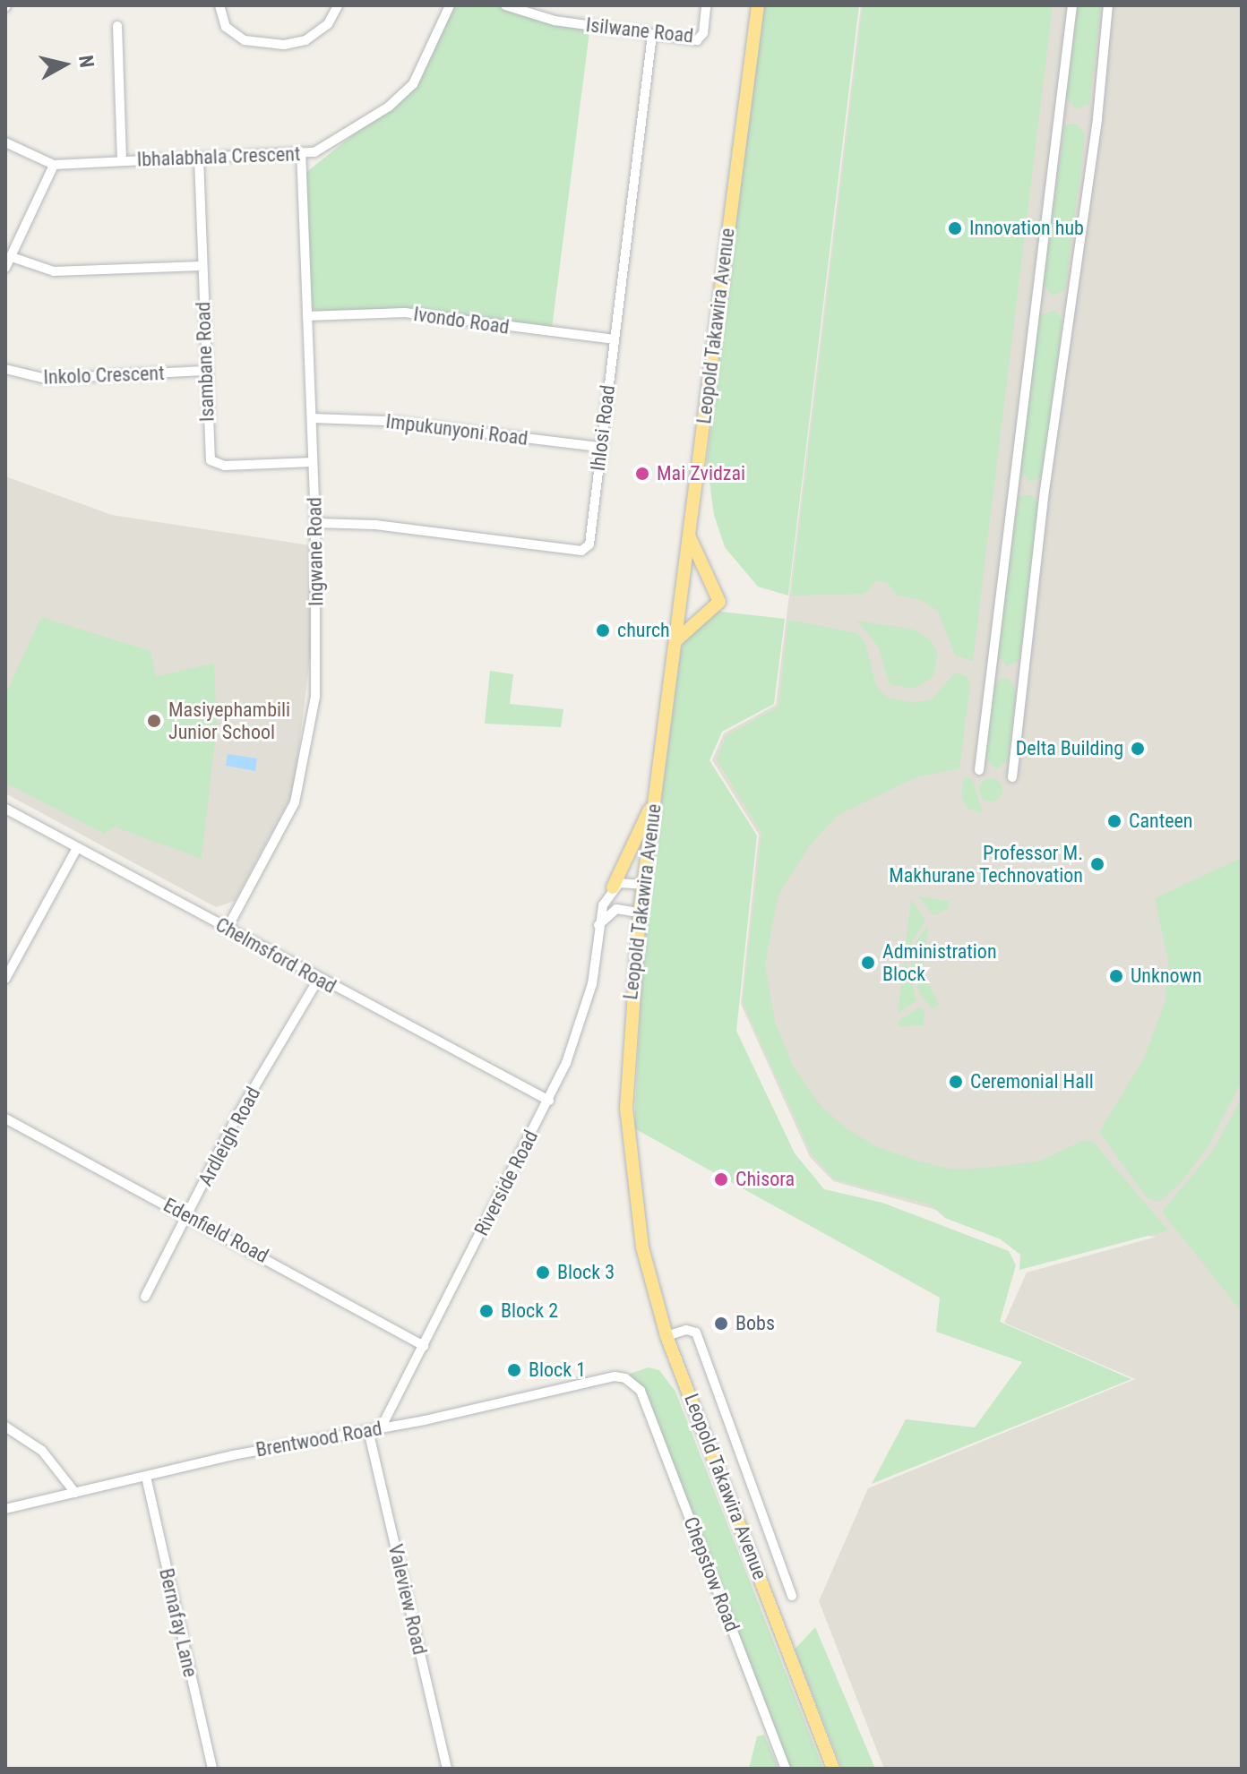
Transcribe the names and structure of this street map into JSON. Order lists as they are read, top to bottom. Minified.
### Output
{"streets":{"highway":["Leopold Takawira Avenue"],"street":["Isilwane Road","Ibhalabhala Crescent","Ivondo Road","Isambane Road","Inkolo Crescent","Ihlosi Road","Impukunyoni Road","Ingwane Road","Chelmsford Road","Ardleigh Road","Riverside Road","Edenfield Road","Brentwood Road","Chepstow Road","Valeview Road","Bernafay Lane"]},"crossings":[["Isilwane Road","Ihlosi Road"],["Ibhalabhala Crescent","Isambane Road"],["Ibhalabhala Crescent","Ingwane Road"],["Ivondo Road","Ihlosi Road"],["Ivondo Road","Ingwane Road"],["Isambane Road","Inkolo Crescent"],["Isambane Road","Ingwane Road"],["Ihlosi Road","Impukunyoni Road"],["Ihlosi Road","Ingwane Road"],["Impukunyoni Road","Ingwane Road"],["Ingwane Road","Chelmsford Road"],["Chelmsford Road","Ardleigh Road"],["Chelmsford Road","Riverside Road"],["Ardleigh Road","Edenfield Road"],["Riverside Road","Edenfield Road"],["Riverside Road","Brentwood Road"],["Brentwood Road","Chepstow Road"],["Brentwood Road","Valeview Road"],["Brentwood Road","Bernafay Lane"]],"places":["Innovation hub","Mai Zvidzai","church","Masiyephambili Junior School","Delta Building","Canteen","Professor M. Makhurane Technovation","Administration Block","Unknown","Ceremonial Hall","Chisora","Block 3","Block 2","Bobs","Block 1"],"north":"right"}
